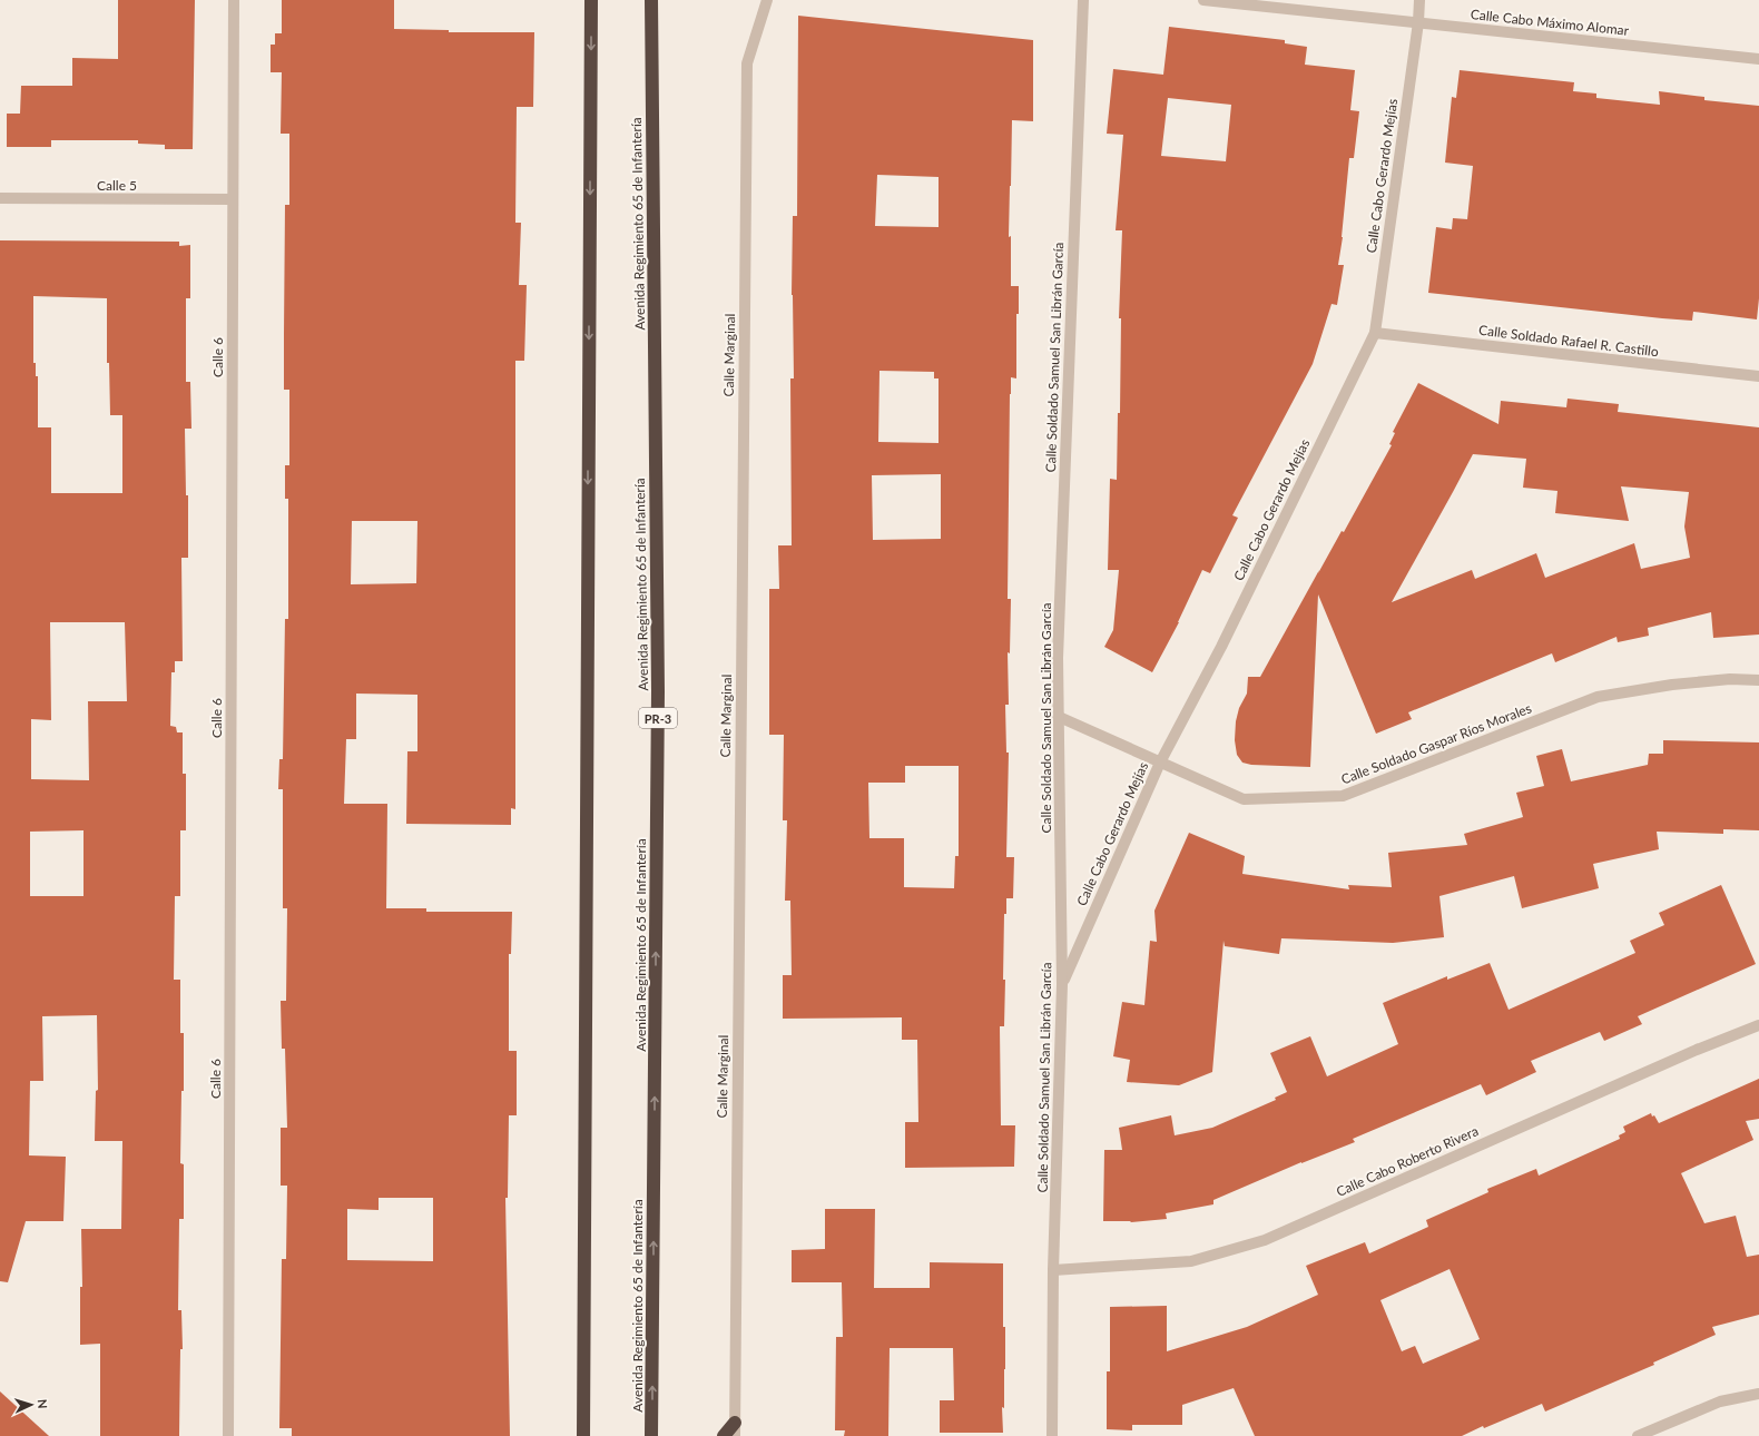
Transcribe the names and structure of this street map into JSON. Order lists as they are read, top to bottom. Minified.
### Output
{"streets":{"highway":["Avenida Regimiento 65 de Infantería","PR-3"],"street":["Calle Cabo Máximo Alomar","Calle Cabo Gerardo Mejías","Calle 5","Calle Soldado Rafael R. Castillo","Calle Marginal","Calle 6","Calle Soldado Samuel San Librán García","Calle Soldado Gaspar Ríos Morales","Calle Cabo Roberto Rivera"]},"crossings":[["Calle Cabo Máximo Alomar","Calle Cabo Gerardo Mejías"],["Calle Cabo Gerardo Mejías","Calle Soldado Rafael R. Castillo"],["Calle Cabo Gerardo Mejías","Calle Soldado Samuel San Librán García"],["Calle Cabo Gerardo Mejías","Calle Soldado Gaspar Ríos Morales"],["Calle 5","Calle 6"],["Calle Soldado Samuel San Librán García","Calle Soldado Gaspar Ríos Morales"],["Calle Soldado Samuel San Librán García","Calle Cabo Roberto Rivera"]],"north":"right"}
